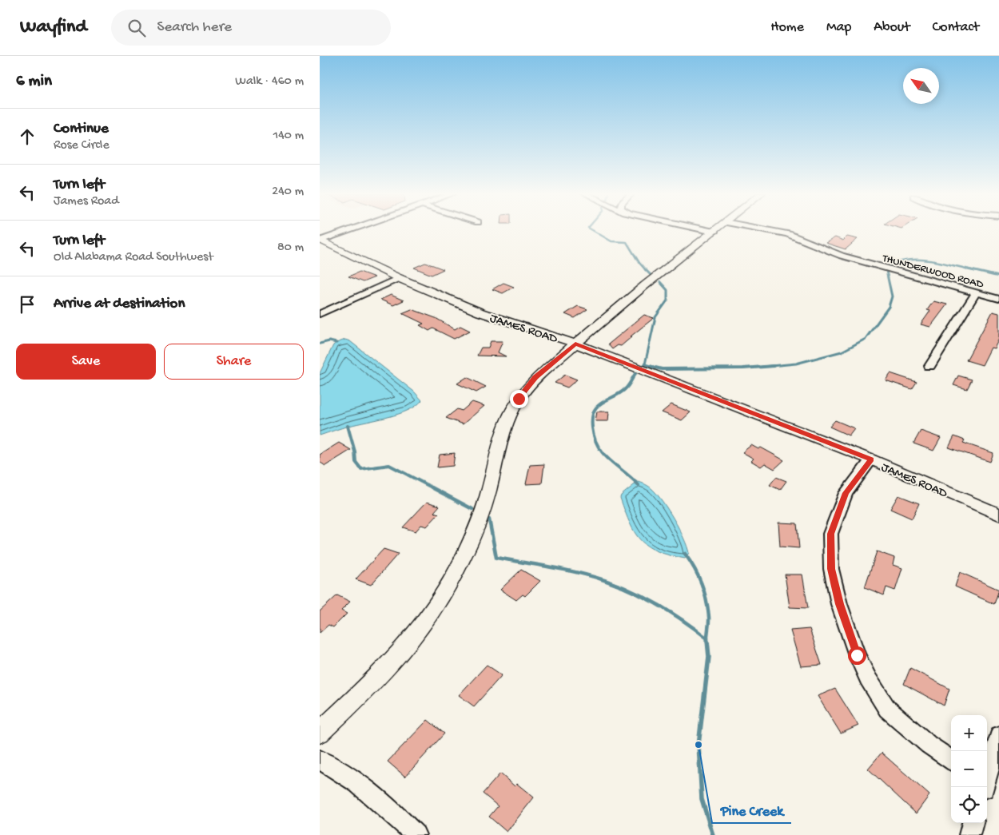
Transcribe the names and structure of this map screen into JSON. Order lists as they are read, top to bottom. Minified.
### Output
{"streets":{"street":["THUNDERWOOD ROAD","JAMES ROAD"]},"places":["Pine Creek"],"north":"top left","page":{"header":"Wayfind","search":"Search here","nav":["Home","Map","About","Contact"],"heading":["6 min","Walk · 460 m"],"list":[["Continue","Rose Circle","140 m"],["Turn left","James Road","240 m"],["Turn left","Old Alabama Road Southwest","80 m"],"Arrive at destination"],"buttons":["Save","Share"],"map_buttons":["+","−"]}}
